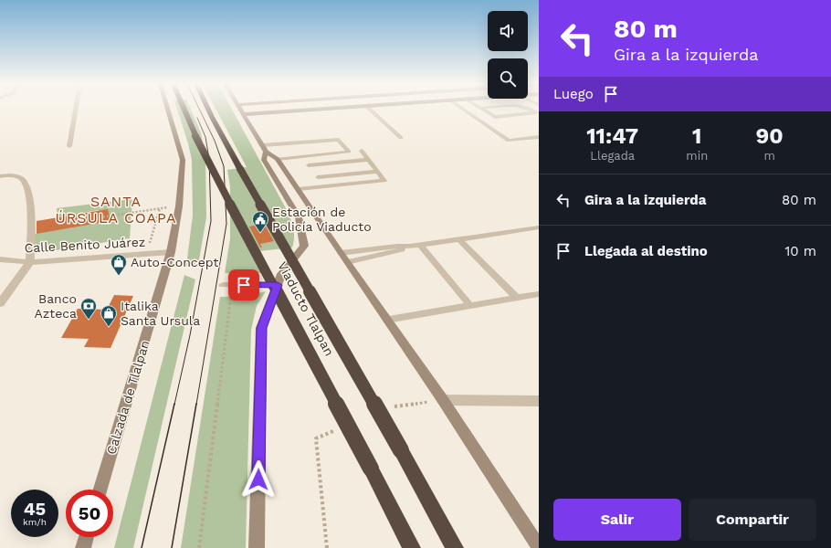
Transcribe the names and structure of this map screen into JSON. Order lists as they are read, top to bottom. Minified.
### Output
{"streets":{"highway":["Viaducto Tlalpan"],"main road":["Calzada de Tlalpan"],"street":["Calle Benito Juárez"]},"crossings":[["Calle Benito Juárez","Calzada de Tlalpan"]],"districts":["SANTA ÚRSULA COAPA"],"places":{"public building":["Estación de Policía Viaducto"],"shop":["Auto-Concept","Italika Santa Ursula"],"bank":["Banco Azteca"]},"page":{"turn":["80 m","Gira a la izquierda"],"then":"Luego","eta":["11:47","Llegada","1","min","90","m"],"list":[{"name":"Gira a la izquierda","value":"80 m"},{"name":"Llegada al destino","value":"10 m"}],"speed":"45 km/h","limit":"50","buttons":["Salir","Compartir"]}}
